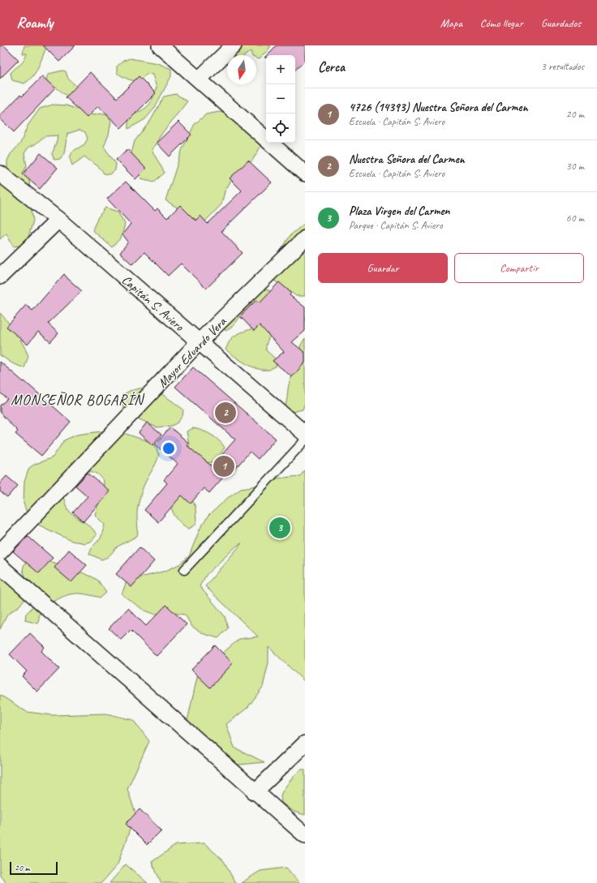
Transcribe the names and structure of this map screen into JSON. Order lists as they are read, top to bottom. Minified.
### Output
{"streets":{"street":["Capitán S. Aviero","Mayor Eduardo Vera"]},"crossings":[["Capitán S. Aviero","Mayor Eduardo Vera"]],"districts":["MONSEÑOR BOGARÍN"],"scale_bar":"20 m","north":"bottom","page":{"header":"Roamly","nav":["Mapa","Cómo llegar","Guardados"],"heading":["Cerca","3 resultados"],"map_buttons":["+","−"],"list":[{"mark":"1","name":"4726 (14393) Nuestra Señora del Carmen","note":"Escuela · Capitán S. Aviero","value":"20 m"},{"mark":"2","name":"Nuestra Señora del Carmen","note":"Escuela · Capitán S. Aviero","value":"30 m"},{"mark":"3","name":"Plaza Virgen del Carmen","note":"Parque · Capitán S. Aviero","value":"60 m"}],"buttons":["Guardar","Compartir"],"pins":["2","1","3"],"scale":"20 m"}}
